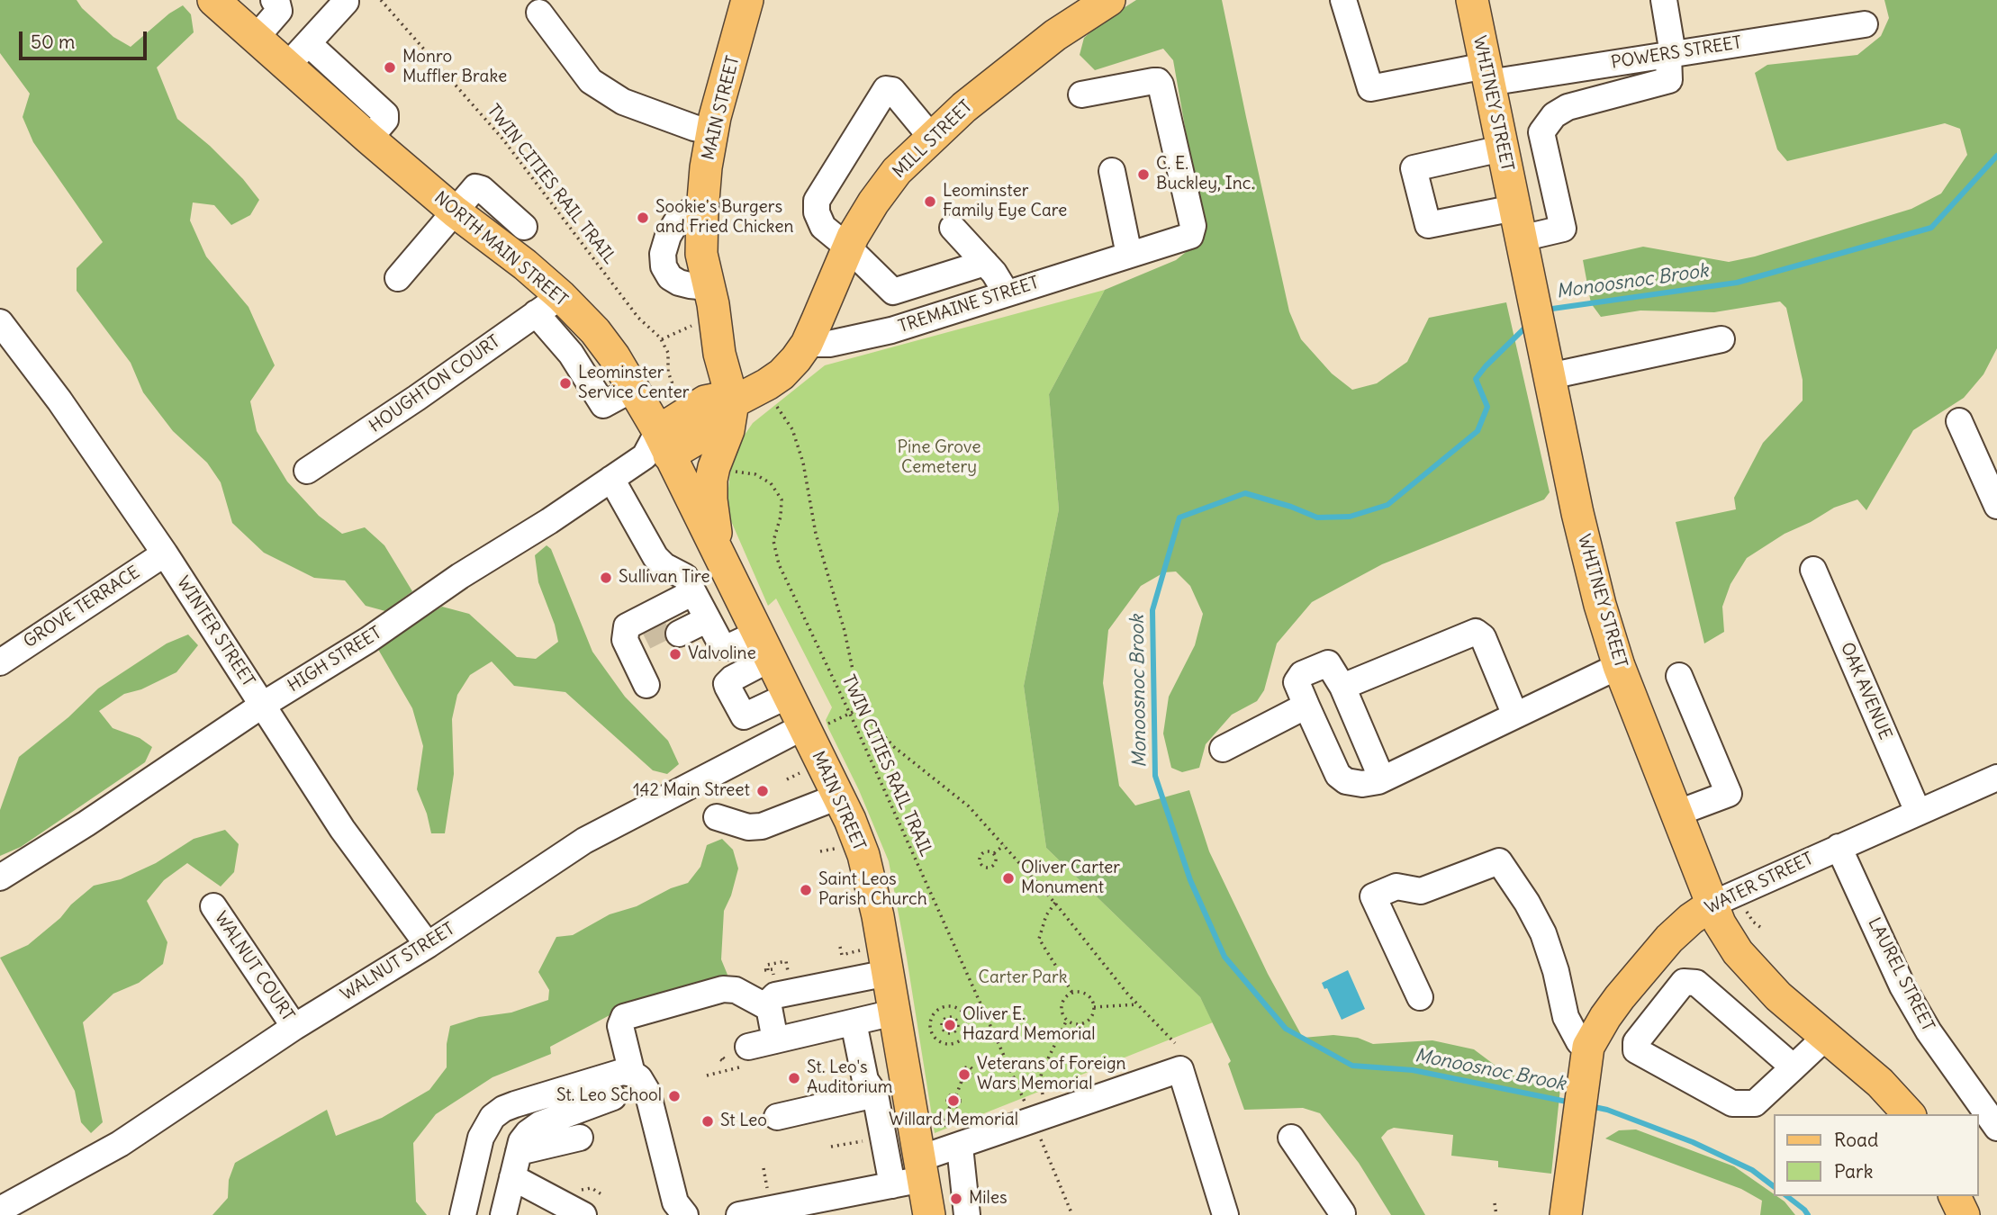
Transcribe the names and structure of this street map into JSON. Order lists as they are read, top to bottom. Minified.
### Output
{"streets":{"main road":["WHITNEY STREET","MAIN STREET","MILL STREET","NORTH MAIN STREET","WATER STREET"],"street":["POWERS STREET","TREMAINE STREET","HOUGHTON COURT","GROVE TERRACE","WINTER STREET","HIGH STREET","OAK AVENUE","WALNUT STREET","WALNUT COURT","LAUREL STREET"],"path":["TWIN CITIES RAIL TRAIL"]},"crossings":[["POWERS STREET","WHITNEY STREET"],["WHITNEY STREET","WATER STREET"],["MAIN STREET","MILL STREET"],["MAIN STREET","NORTH MAIN STREET"],["MAIN STREET","WALNUT STREET"],["MILL STREET","TREMAINE STREET"],["NORTH MAIN STREET","HOUGHTON COURT"],["NORTH MAIN STREET","HIGH STREET"],["GROVE TERRACE","WINTER STREET"],["WINTER STREET","HIGH STREET"],["WINTER STREET","WALNUT STREET"],["OAK AVENUE","WATER STREET"],["WATER STREET","LAUREL STREET"],["WALNUT STREET","WALNUT COURT"]],"water":["Monoosnoc Brook"],"parks":["Pine Grove Cemetery","Carter Park"],"places":["Monro Muffler Brake","C. E. Buckley, Inc.","Leominster Family Eye Care","Sookie's Burgers and Fried Chicken","Leominster Service Center","Sullivan Tire","Valvoline","142 Main Street","Oliver Carter Monument","Saint Leos Parish Church","Oliver E. Hazard Memorial","Veterans of Foreign Wars Memorial","St. Leo's Auditorium","St. Leo School","Willard Memorial","St Leo","Miles"],"legend":["Road","Park"],"scale_bar":"50 m"}
